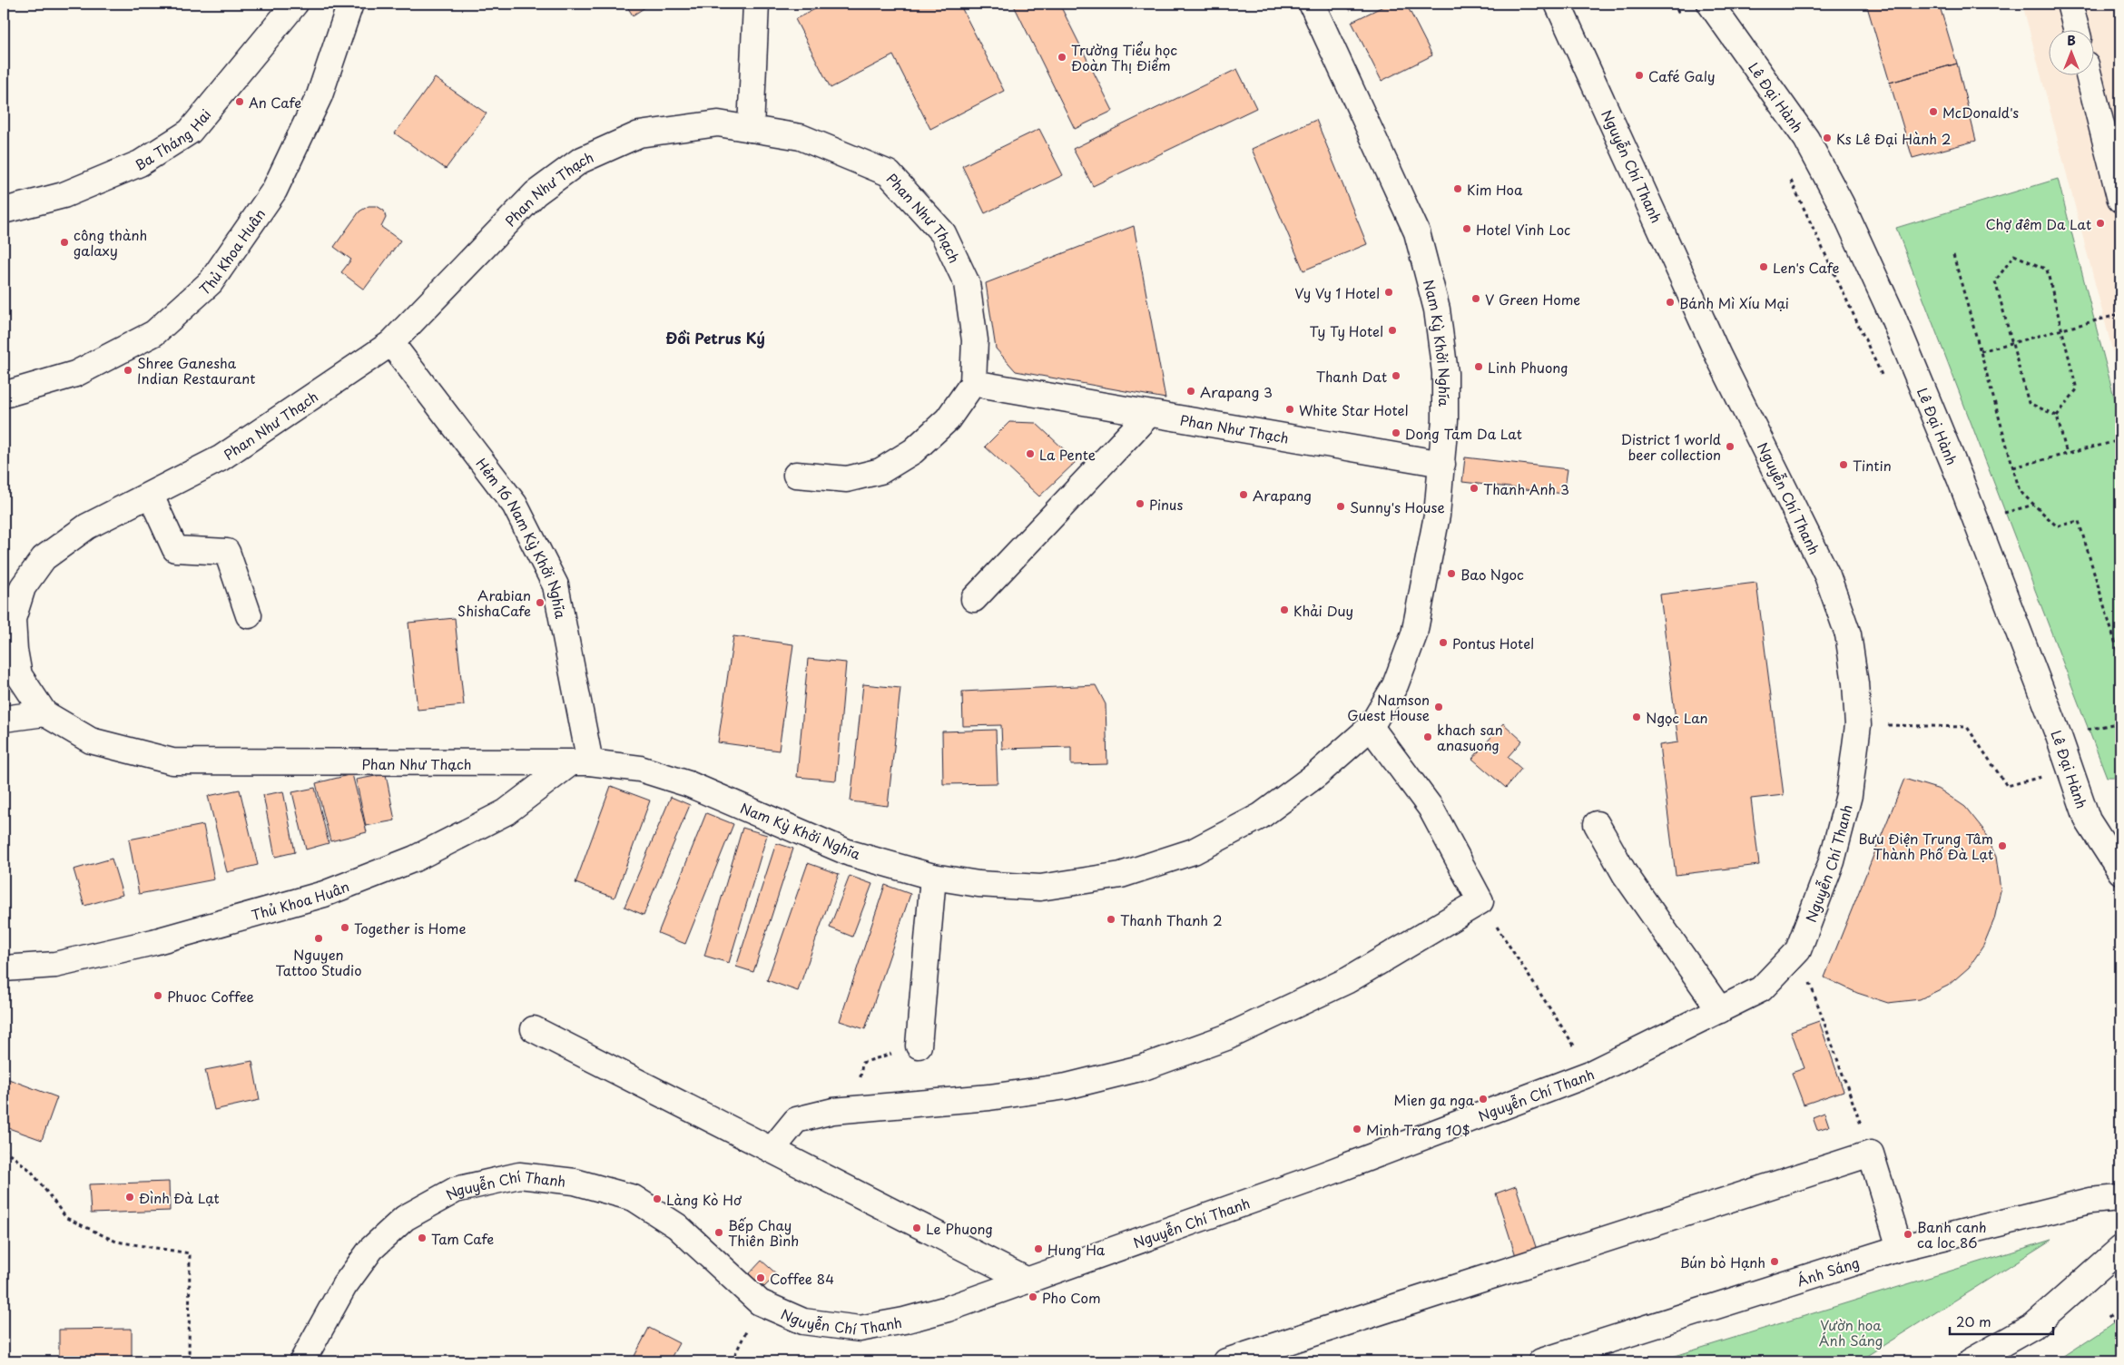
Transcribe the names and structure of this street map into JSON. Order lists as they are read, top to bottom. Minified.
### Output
{"streets":{"street":["Lê Đại Hành","Ba Tháng Hai","Nguyễn Chí Thanh","Phan Như Thạch","Thủ Khoa Huân","Nam Kỳ Khởi Nghĩa","Hẻm 16 Nam Kỳ Khởi Nghĩa","Ánh Sáng"]},"crossings":[["Phan Như Thạch","Thủ Khoa Huân"],["Phan Như Thạch","Nam Kỳ Khởi Nghĩa"],["Phan Như Thạch","Hẻm 16 Nam Kỳ Khởi Nghĩa"],["Thủ Khoa Huân","Nam Kỳ Khởi Nghĩa"],["Thủ Khoa Huân","Hẻm 16 Nam Kỳ Khởi Nghĩa"],["Nam Kỳ Khởi Nghĩa","Hẻm 16 Nam Kỳ Khởi Nghĩa"]],"districts":["Đồi Petrus Ký"],"parks":["Vườn hoa Ánh Sáng"],"places":["Trường Tiểu học Đoàn Thị Điểm","Café Galy","An Cafe","McDonald's","Ks Lê Đại Hành 2","Kim Hoa","Chợ đêm Da Lat","Hotel Vinh Loc","công thành galaxy","Len's Cafe","Vy Vy 1 Hotel","V Green Home","Bánh Mì Xíu Mại","Ty Ty Hotel","Linh Phuong","Shree Ganesha Indian Restaurant","Thanh Dat","Arapang 3","White Star Hotel","Dong Tam Da Lat","District 1 world beer collection","La Pente","Tintin","Thanh Anh 3","Arapang","Pinus","Sunny's House","Bao Ngoc","Arabian ShishaCafe","Khải Duy","Pontus Hotel","Namson Guest House","Ngọc Lan","khach san anasuong","Bưu Điện Trung Tâm Thành Phố Đà Lạt","Thanh Thanh 2","Together is Home","Nguyen Tattoo Studio","Phuoc Coffee","Mien ga nga","Minh Trang 10$","Đình Đà Lạt","Làng Kò Hơ","Le Phuong","Bếp Chay Thiên Bình","Banh canh ca loc 86","Tam Cafe","Hung Ha","Bún bò Hạnh","Coffee 84","Pho Com"],"scale_bar":"20 m","north":"top"}
